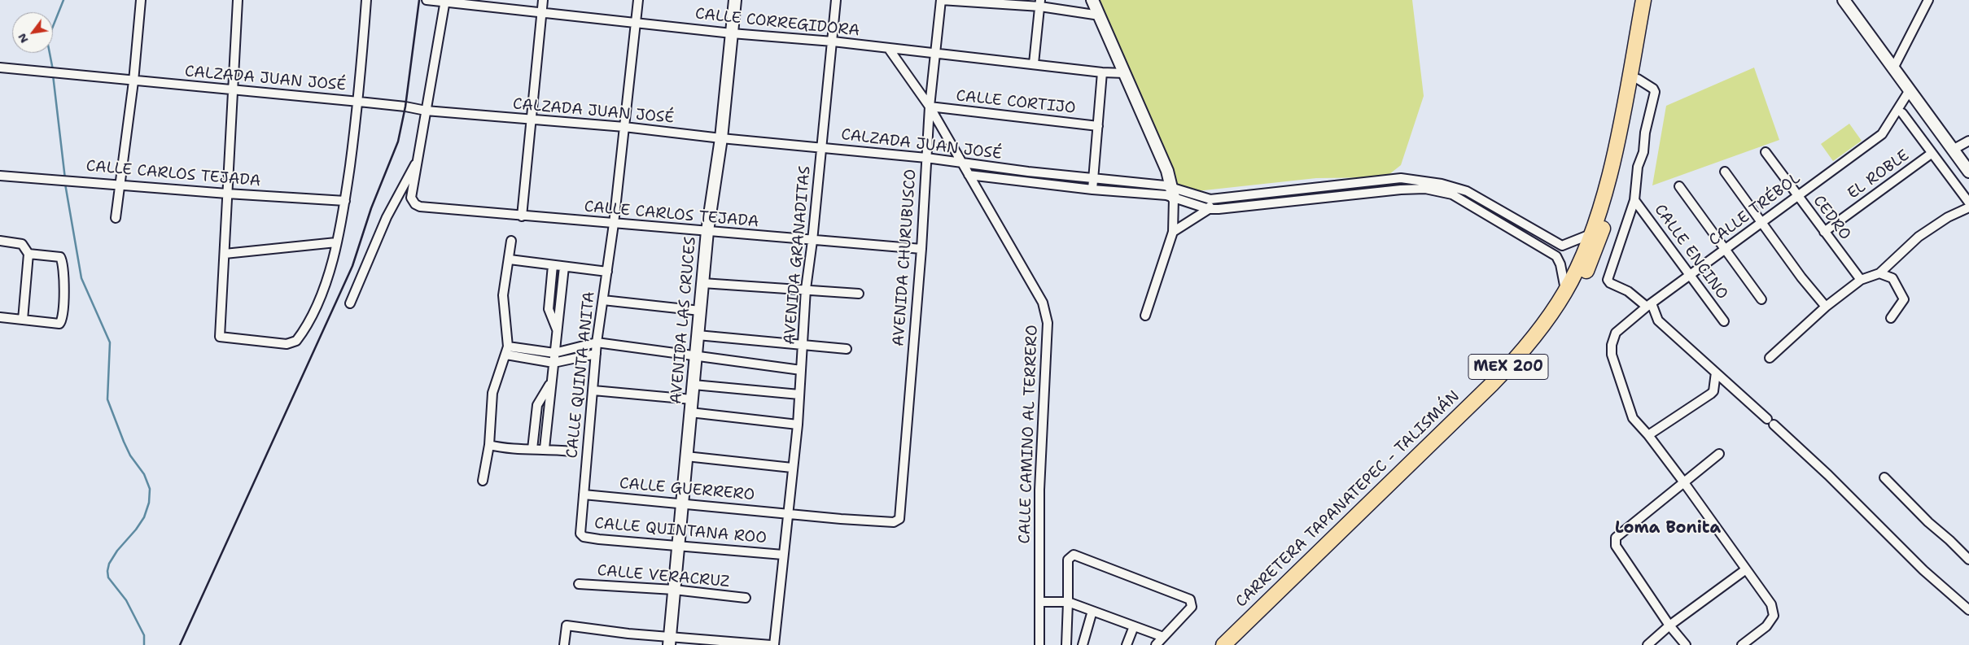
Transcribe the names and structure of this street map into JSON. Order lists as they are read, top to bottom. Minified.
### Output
{"streets":{"highway":["MEX 200","CARRETERA TAPANATEPEC - TALISMÁN"],"street":["CALLE CORREGIDORA","CALZADA JUAN JOSÉ","CALLE CORTIJO","CALLE CARLOS TEJADA","EL ROBLE","CALLE TRÉBOL","CEDRO","CALLE ENCINO","AVENIDA GRANADITAS","AVENIDA CHURUBUSCO","AVENIDA LAS CRUCES","CALLE QUINTA ANITA","CALLE CAMINO AL TERRERO","CALLE GUERRERO","CALLE QUINTANA ROO","CALLE VERACRUZ"]},"crossings":[["CALLE CORREGIDORA","AVENIDA GRANADITAS"],["CALLE CORREGIDORA","AVENIDA CHURUBUSCO"],["CALLE CORREGIDORA","AVENIDA LAS CRUCES"],["CALLE CORREGIDORA","CALLE QUINTA ANITA"],["CALLE CORREGIDORA","CALLE CAMINO AL TERRERO"],["CALZADA JUAN JOSÉ","AVENIDA GRANADITAS"],["CALZADA JUAN JOSÉ","AVENIDA CHURUBUSCO"],["CALZADA JUAN JOSÉ","AVENIDA LAS CRUCES"],["CALZADA JUAN JOSÉ","CALLE QUINTA ANITA"],["CALZADA JUAN JOSÉ","CALLE CAMINO AL TERRERO"],["CALLE CORTIJO","AVENIDA CHURUBUSCO"],["CALLE CORTIJO","CALLE CAMINO AL TERRERO"],["CALLE CARLOS TEJADA","AVENIDA GRANADITAS"],["CALLE CARLOS TEJADA","AVENIDA CHURUBUSCO"],["CALLE CARLOS TEJADA","AVENIDA LAS CRUCES"],["CALLE CARLOS TEJADA","CALLE QUINTA ANITA"],["EL ROBLE","CEDRO"],["CALLE TRÉBOL","CEDRO"],["CALLE TRÉBOL","CALLE ENCINO"],["AVENIDA GRANADITAS","CALLE GUERRERO"],["AVENIDA GRANADITAS","CALLE QUINTANA ROO"],["AVENIDA CHURUBUSCO","CALLE CAMINO AL TERRERO"],["AVENIDA CHURUBUSCO","CALLE GUERRERO"],["AVENIDA LAS CRUCES","CALLE GUERRERO"],["AVENIDA LAS CRUCES","CALLE QUINTANA ROO"],["AVENIDA LAS CRUCES","CALLE VERACRUZ"],["CALLE QUINTA ANITA","CALLE GUERRERO"],["CALLE QUINTA ANITA","CALLE QUINTANA ROO"]],"districts":["Loma Bonita"],"north":"bottom left"}
